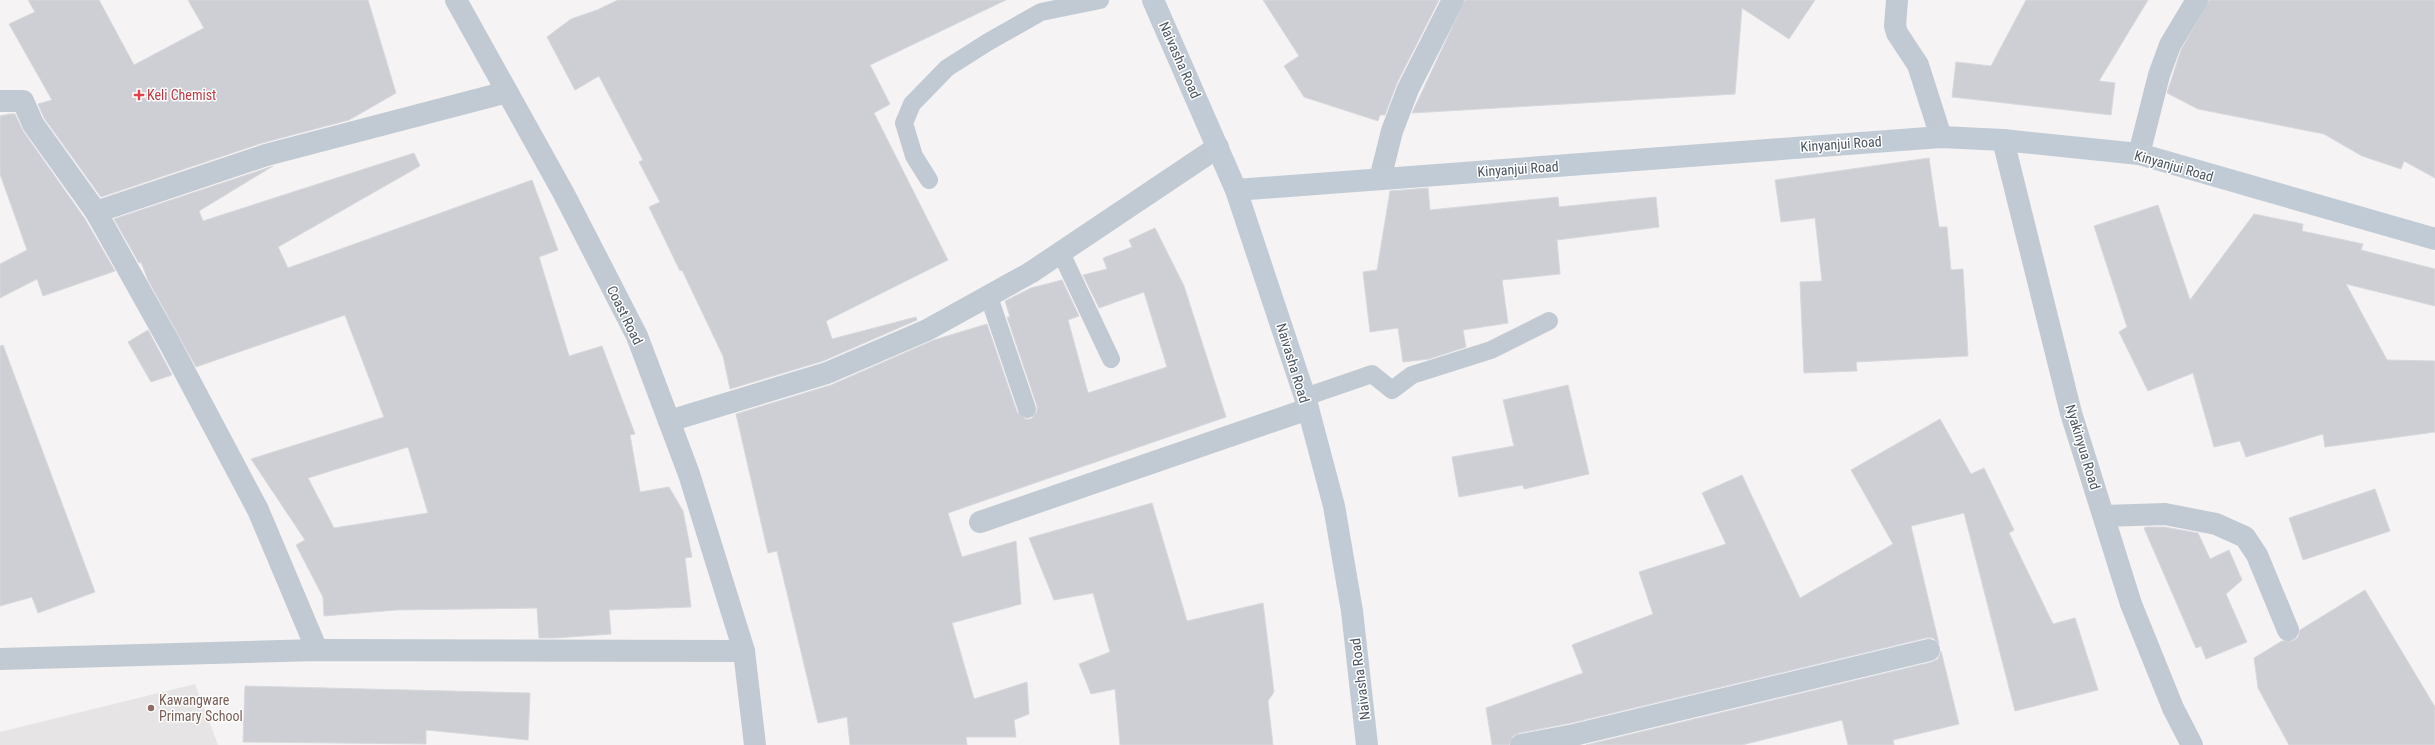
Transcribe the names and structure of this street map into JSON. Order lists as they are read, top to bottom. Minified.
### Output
{"streets":{"main road":["Naivasha Road","Kinyanjui Road"],"street":["Coast Road","Nyakinyua Road"]},"crossings":[["Naivasha Road","Kinyanjui Road"],["Kinyanjui Road","Nyakinyua Road"]],"places":{"health":["Keli Chemist"],"other":["Kawangware Primary School"]}}
